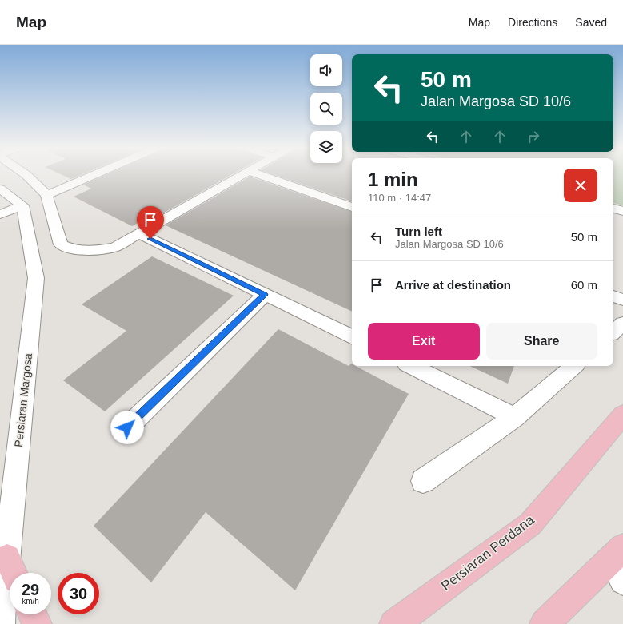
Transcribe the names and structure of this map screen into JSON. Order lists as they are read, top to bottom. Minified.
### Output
{"streets":{"main road":["Persiaran Perdana"],"street":["Persiaran Margosa"]},"page":{"header":"Map","nav":["Map","Directions","Saved"],"turn":["50 m","Jalan Margosa SD 10/6"],"heading":["1 min","110 m · 14:47"],"list":[{"name":"Turn left","note":"Jalan Margosa SD 10/6","value":"50 m"},{"name":"Arrive at destination","value":"60 m"}],"buttons":["Exit","Share"],"speed":"29 km/h","limit":"30"}}
